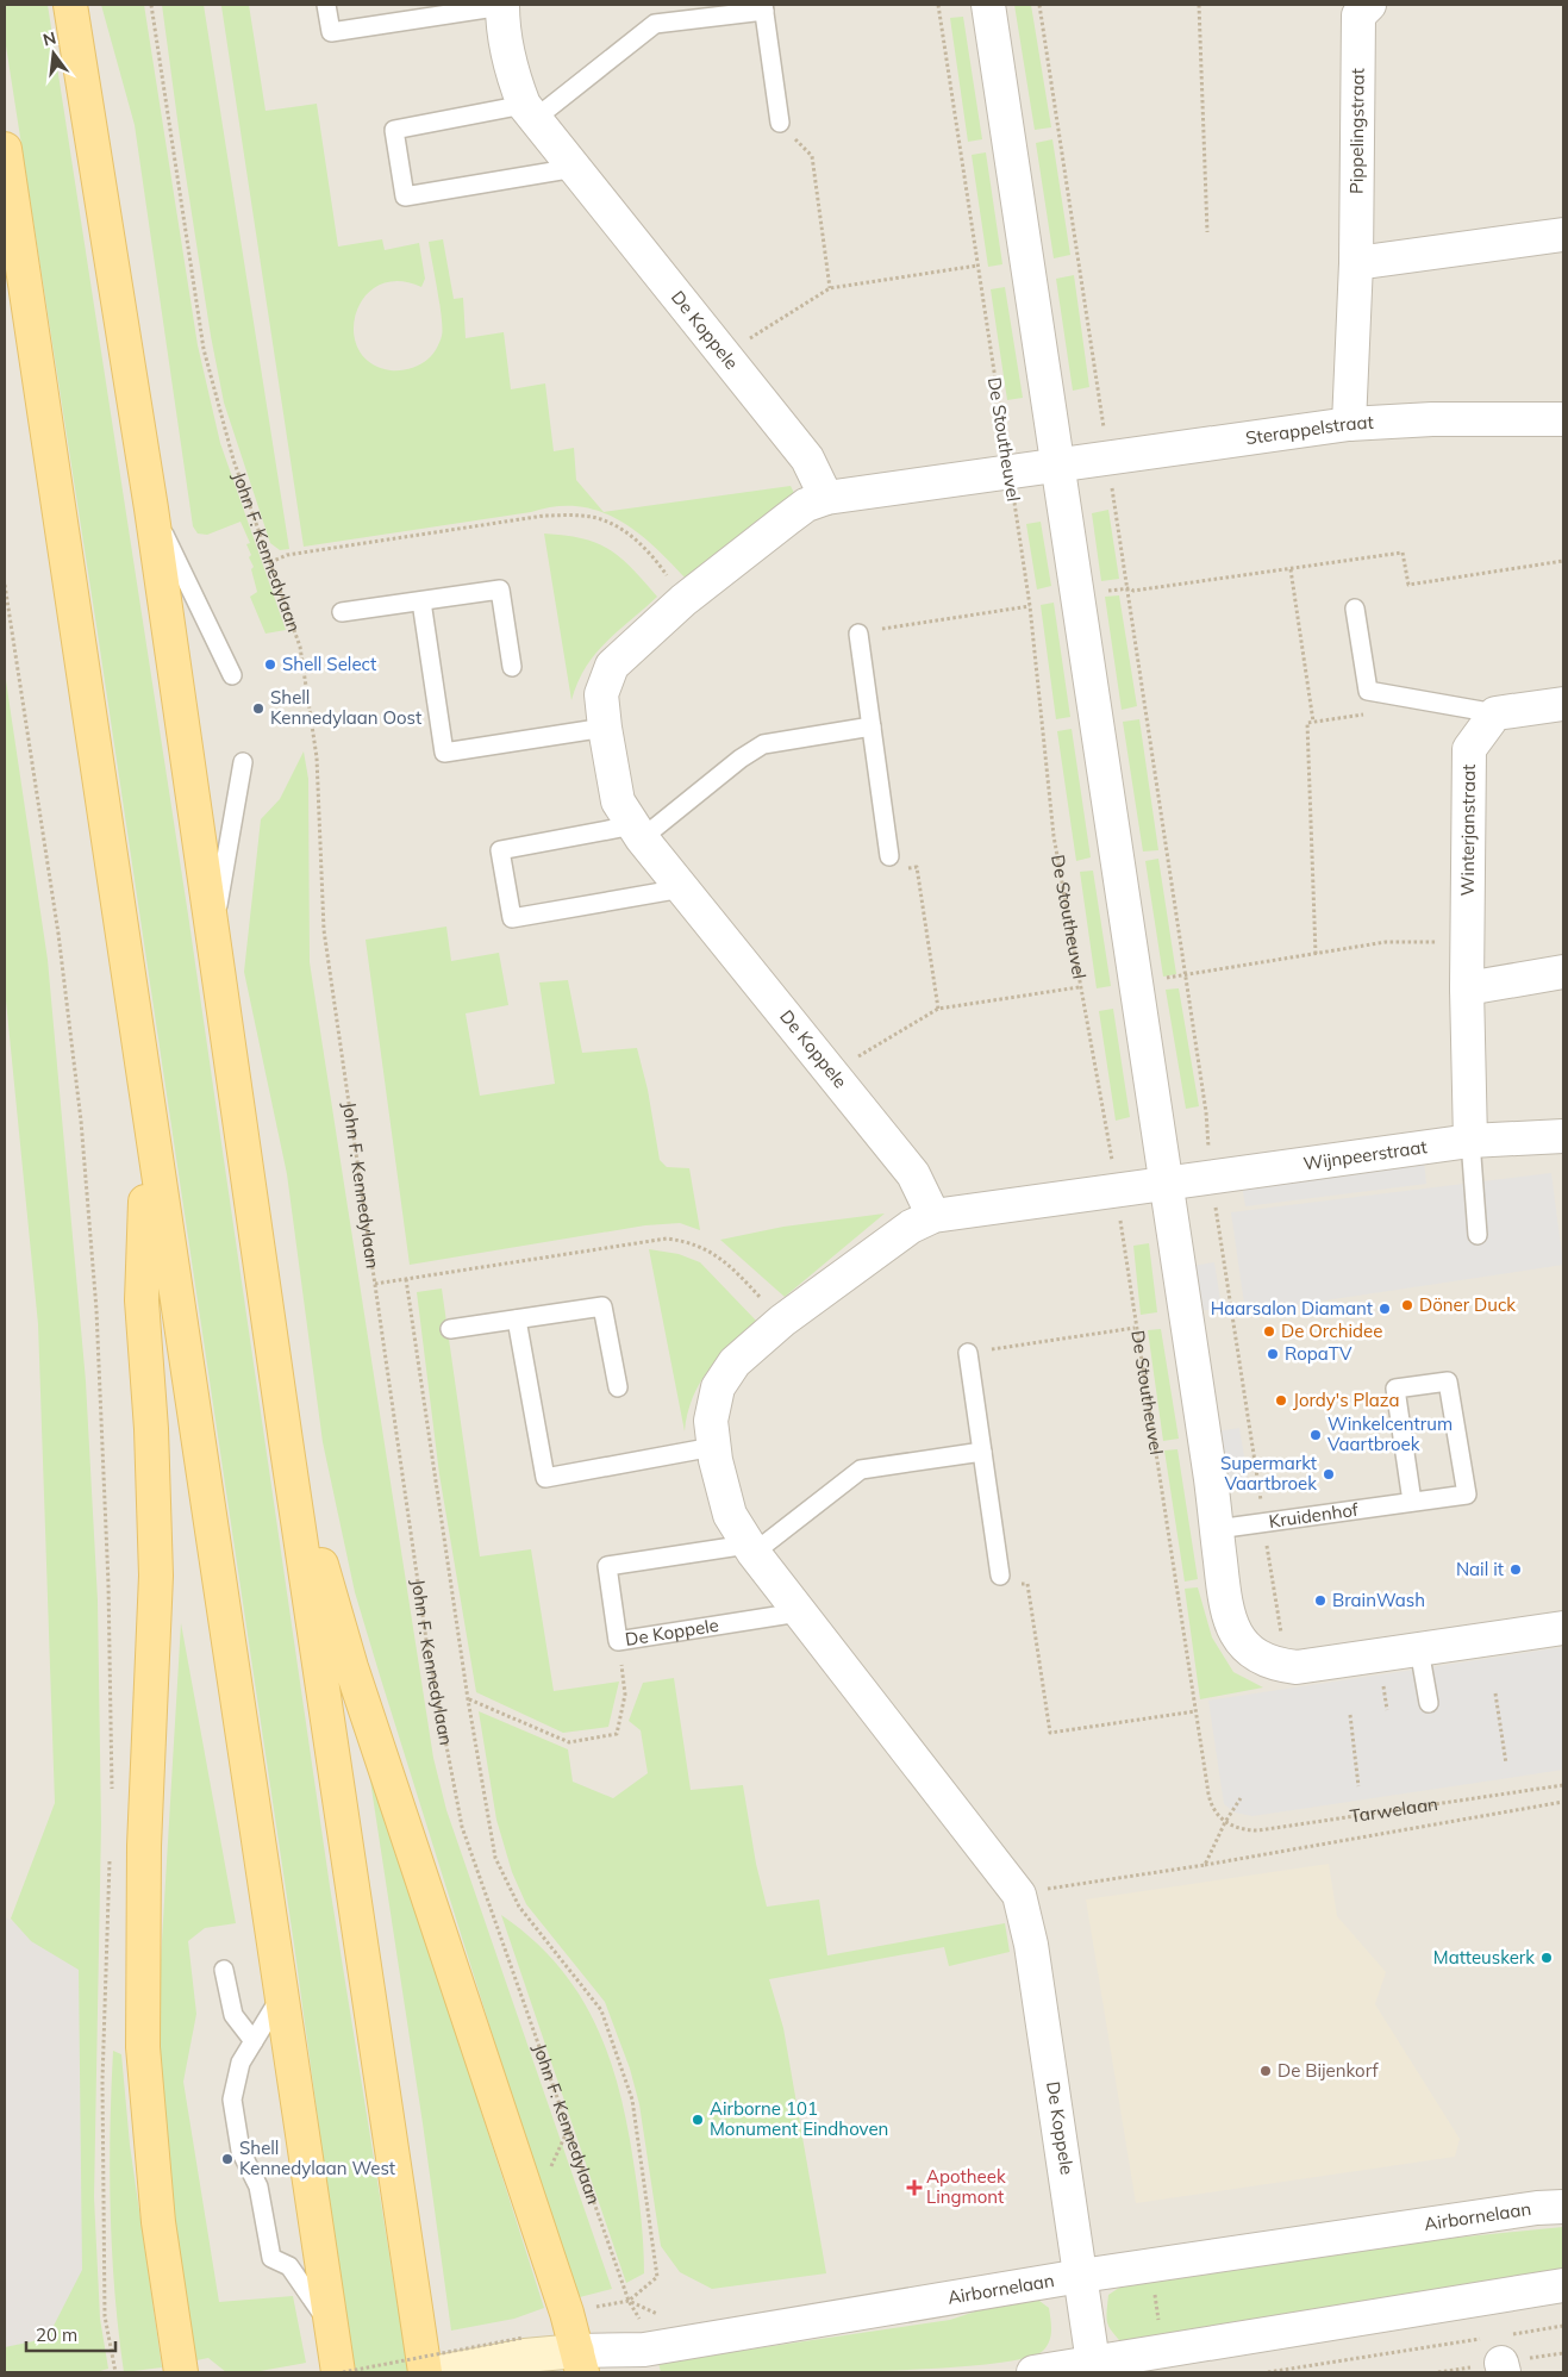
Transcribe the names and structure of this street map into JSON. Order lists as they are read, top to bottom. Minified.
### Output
{"streets":{"main road":["Airbornelaan"],"street":["Pippelingstraat","De Koppele","Sterappelstraat","Winterjanstraat","Wijnpeerstraat"],"lane":["Kruidenhof"],"path":["De Stoutheuvel","John F. Kennedylaan","Tarwelaan"]},"crossings":[["Pippelingstraat","Sterappelstraat"],["De Koppele","Sterappelstraat"],["De Koppele","De Stoutheuvel"],["De Koppele","Wijnpeerstraat"],["De Koppele","Airbornelaan"],["De Stoutheuvel","Tarwelaan"],["John F. Kennedylaan","Airbornelaan"],["Winterjanstraat","Wijnpeerstraat"]],"places":{"other":["Shell Select","Shell Kennedylaan Oost","Döner Duck","Haarsalon Diamant","De Orchidee","RopaTV","Jordy's Plaza","Winkelcentrum Vaartbroek","Supermarkt Vaartbroek","Nail it","BrainWash","Matteuskerk","De Bijenkorf","Airborne 101 Monument Eindhoven","Shell Kennedylaan West"],"health":["Apotheek Lingmont"]},"scale_bar":"20 m","north":"top"}
